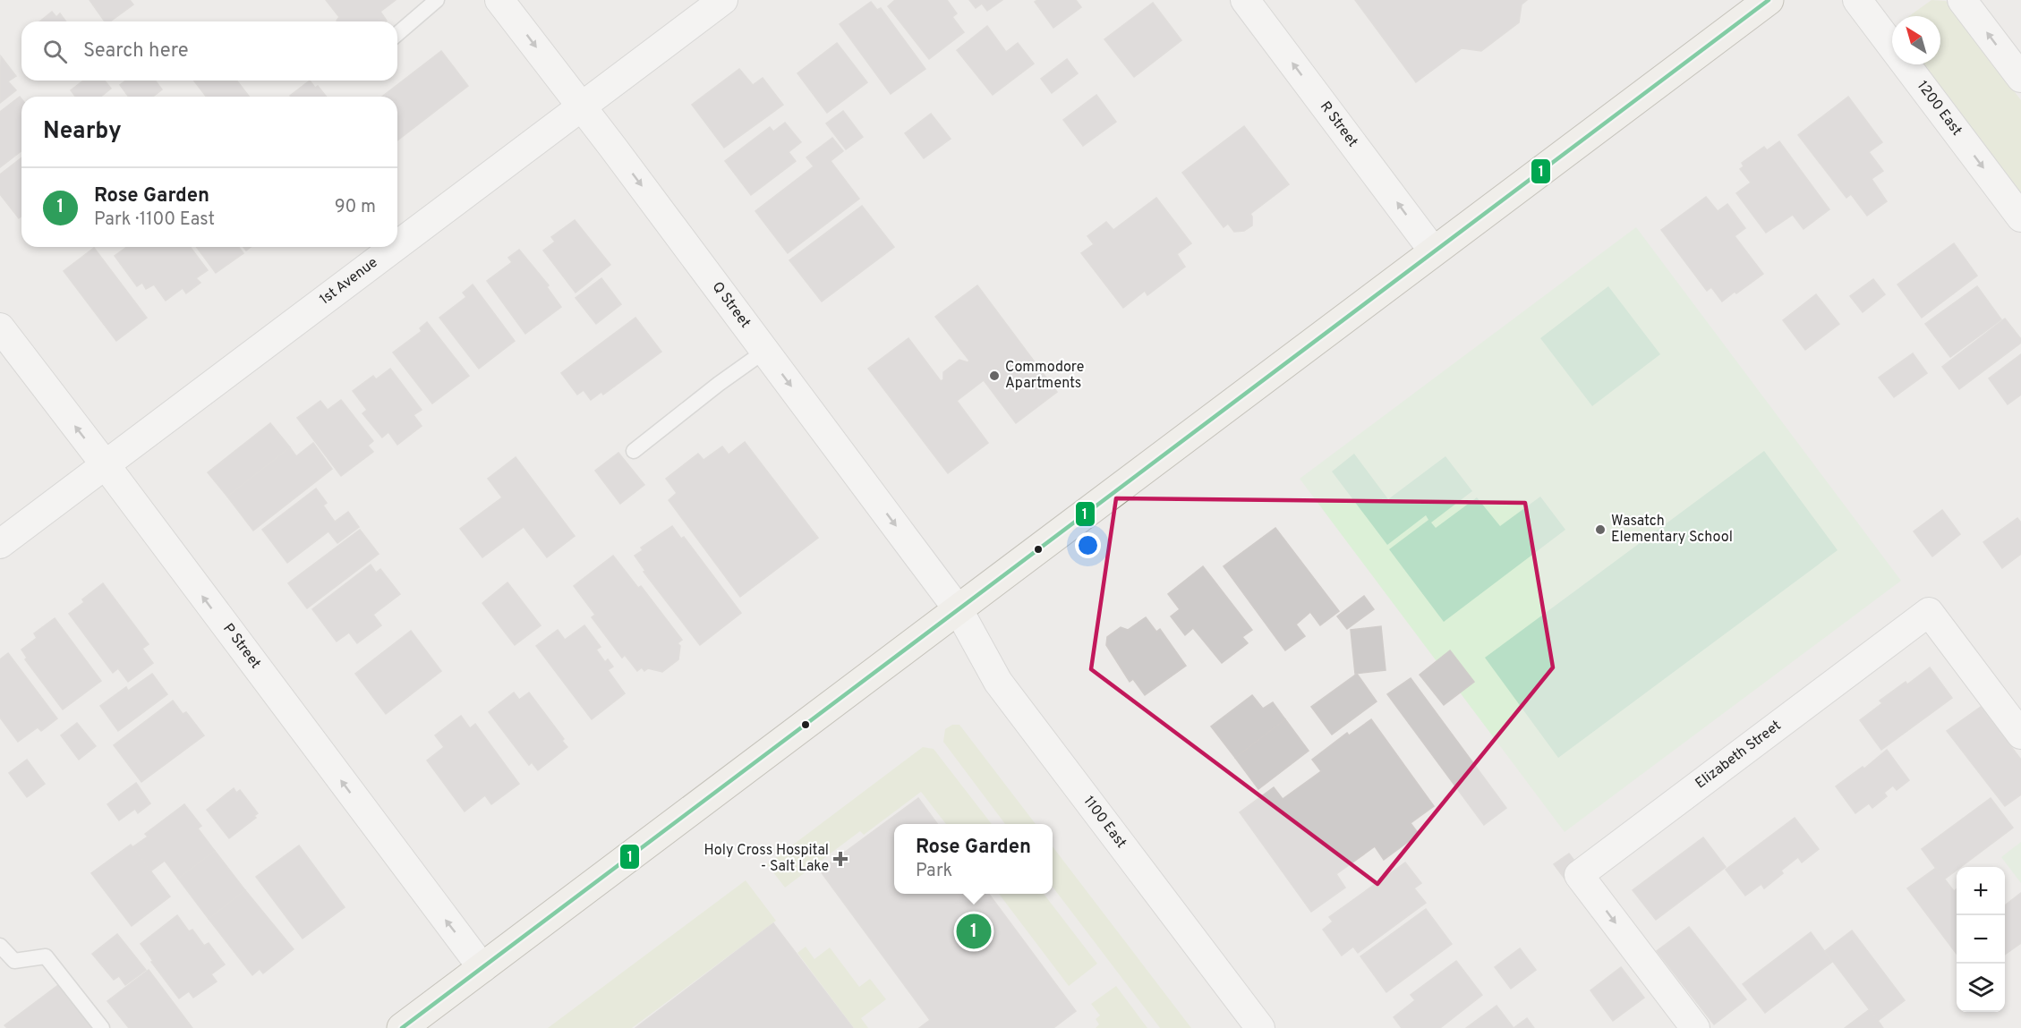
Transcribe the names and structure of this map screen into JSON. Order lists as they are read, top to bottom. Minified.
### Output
{"streets":{"street":["1200 East","R Street","1st Avenue","Q Street","P Street","Elizabeth Street","1100 East"]},"crossings":[["1st Avenue","Q Street"],["1st Avenue","P Street"],["Q Street","1100 East"]],"one_way":["R Street","Q Street","P Street"],"places":{"other":["Commodore Apartments","Wasatch Elementary School"],"health":["Holy Cross Hospital - Salt Lake"]},"lines":["transit line 1"],"north":"top left","page":{"search":"Search here","heading":"Nearby","list":[{"mark":"1","name":"Rose Garden","note":"Park · 1100 East","value":"90 m"}],"popup":["Rose Garden","Park"],"map_buttons":["+","−"],"pins":"1"}}
